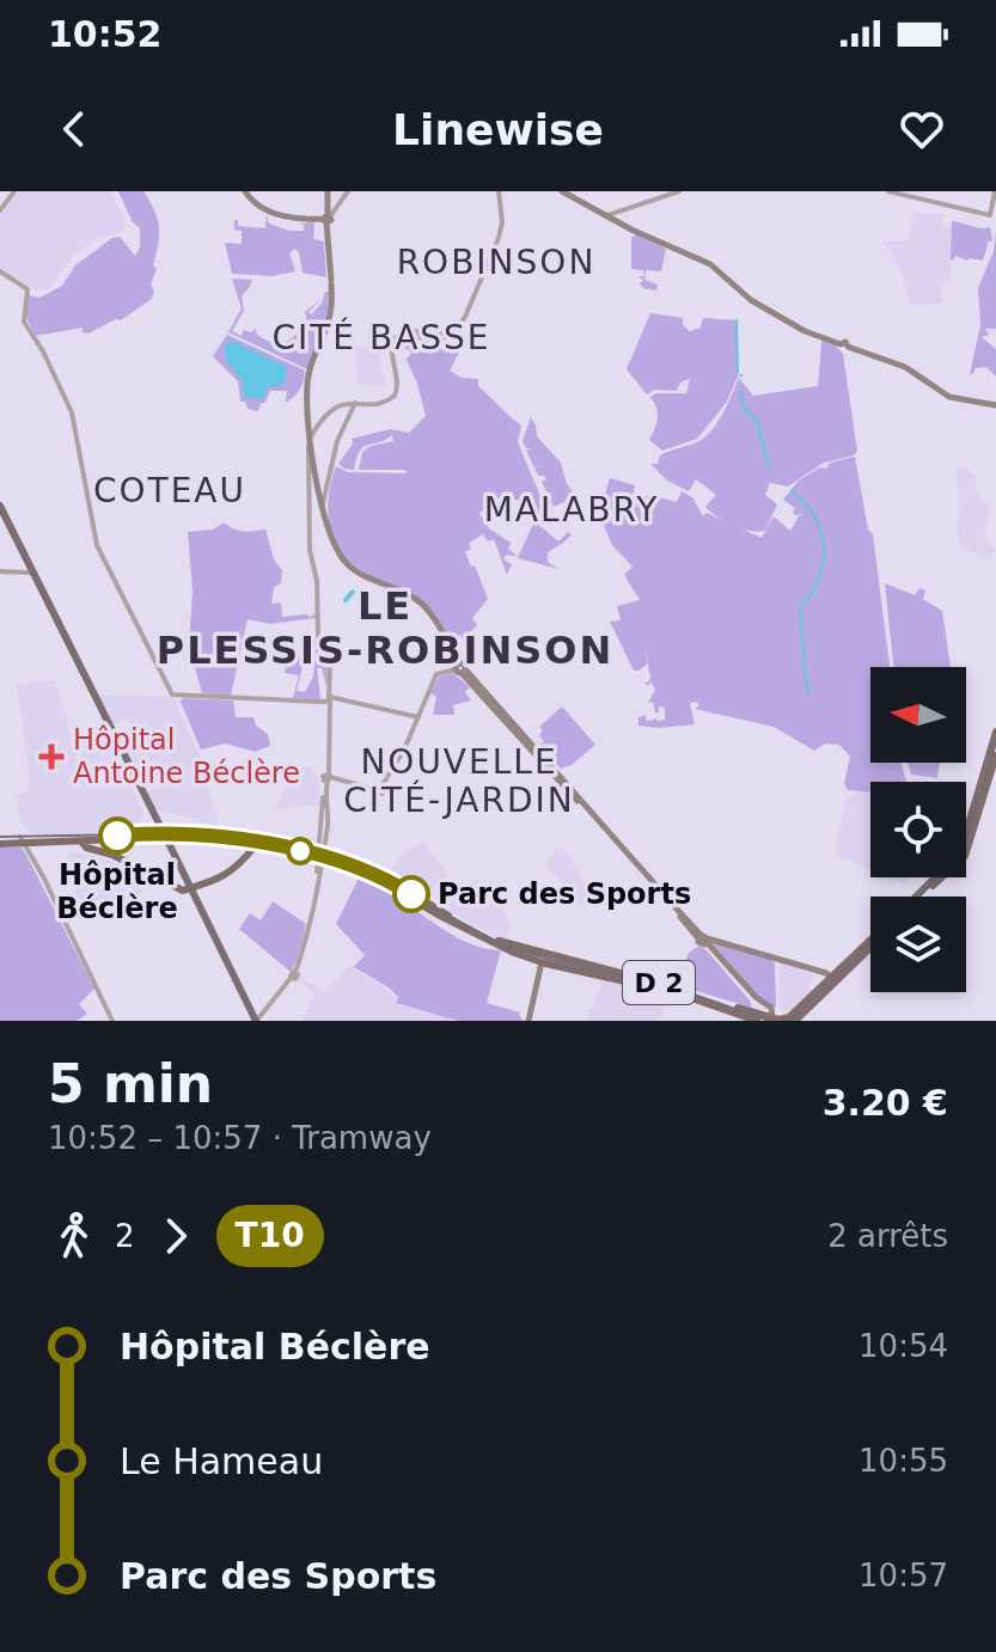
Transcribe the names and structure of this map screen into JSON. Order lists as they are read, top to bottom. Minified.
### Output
{"streets":{"main road":["D 2"]},"districts":["ROBINSON","CITÉ BASSE","COTEAU","MALABRY","LE PLESSIS-ROBINSON","NOUVELLE CITÉ-JARDIN"],"places":{"health":["Hôpital Antoine Béclère"],"other":["Hôpital Béclère","Parc des Sports"]},"lines":["tram line T10"],"north":"left","page":{"status":"10:52","header":"Linewise","heading":["5 min","10:52 – 10:57 · Tramway","3.20 €"],"legs":["2","T10","2 arrêts"],"list":[{"name":"Hôpital Béclère","value":"10:54"},{"name":"Le Hameau","value":"10:55"},{"name":"Parc des Sports","value":"10:57"}]}}
